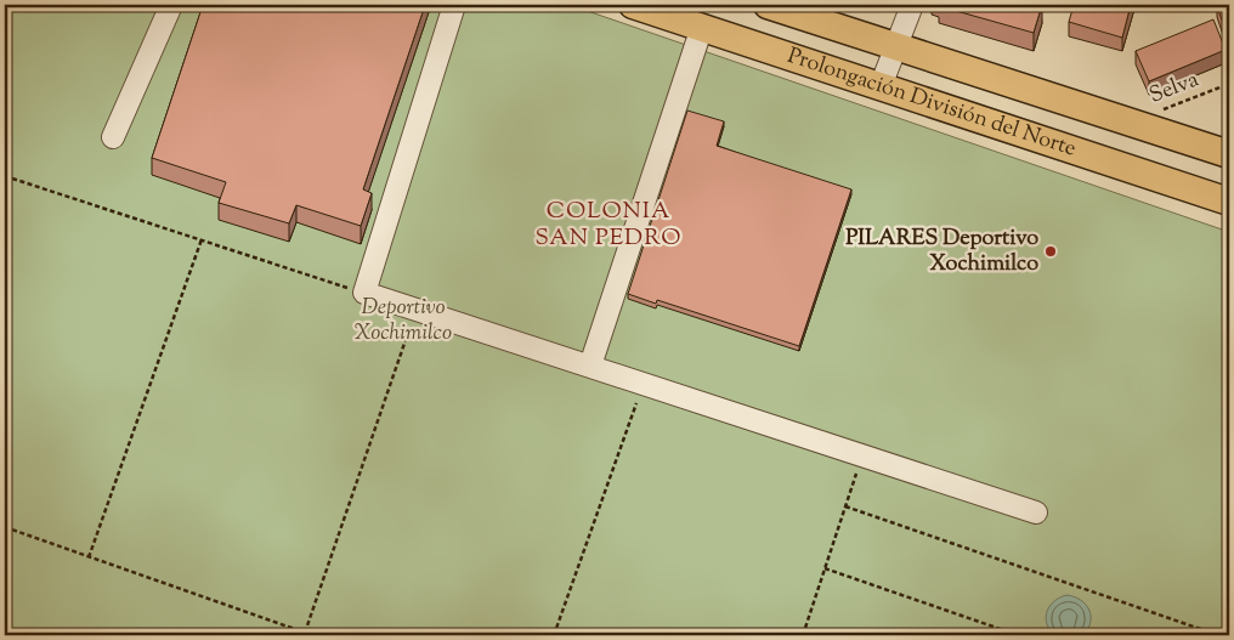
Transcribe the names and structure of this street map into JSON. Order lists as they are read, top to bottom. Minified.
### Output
{"streets":{"main road":["Prolongación División del Norte"],"path":["Selva"]},"districts":["COLONIA SAN PEDRO"],"parks":["Deportivo Xochimilco"],"places":["PILARES Deportivo Xochimilco"]}
